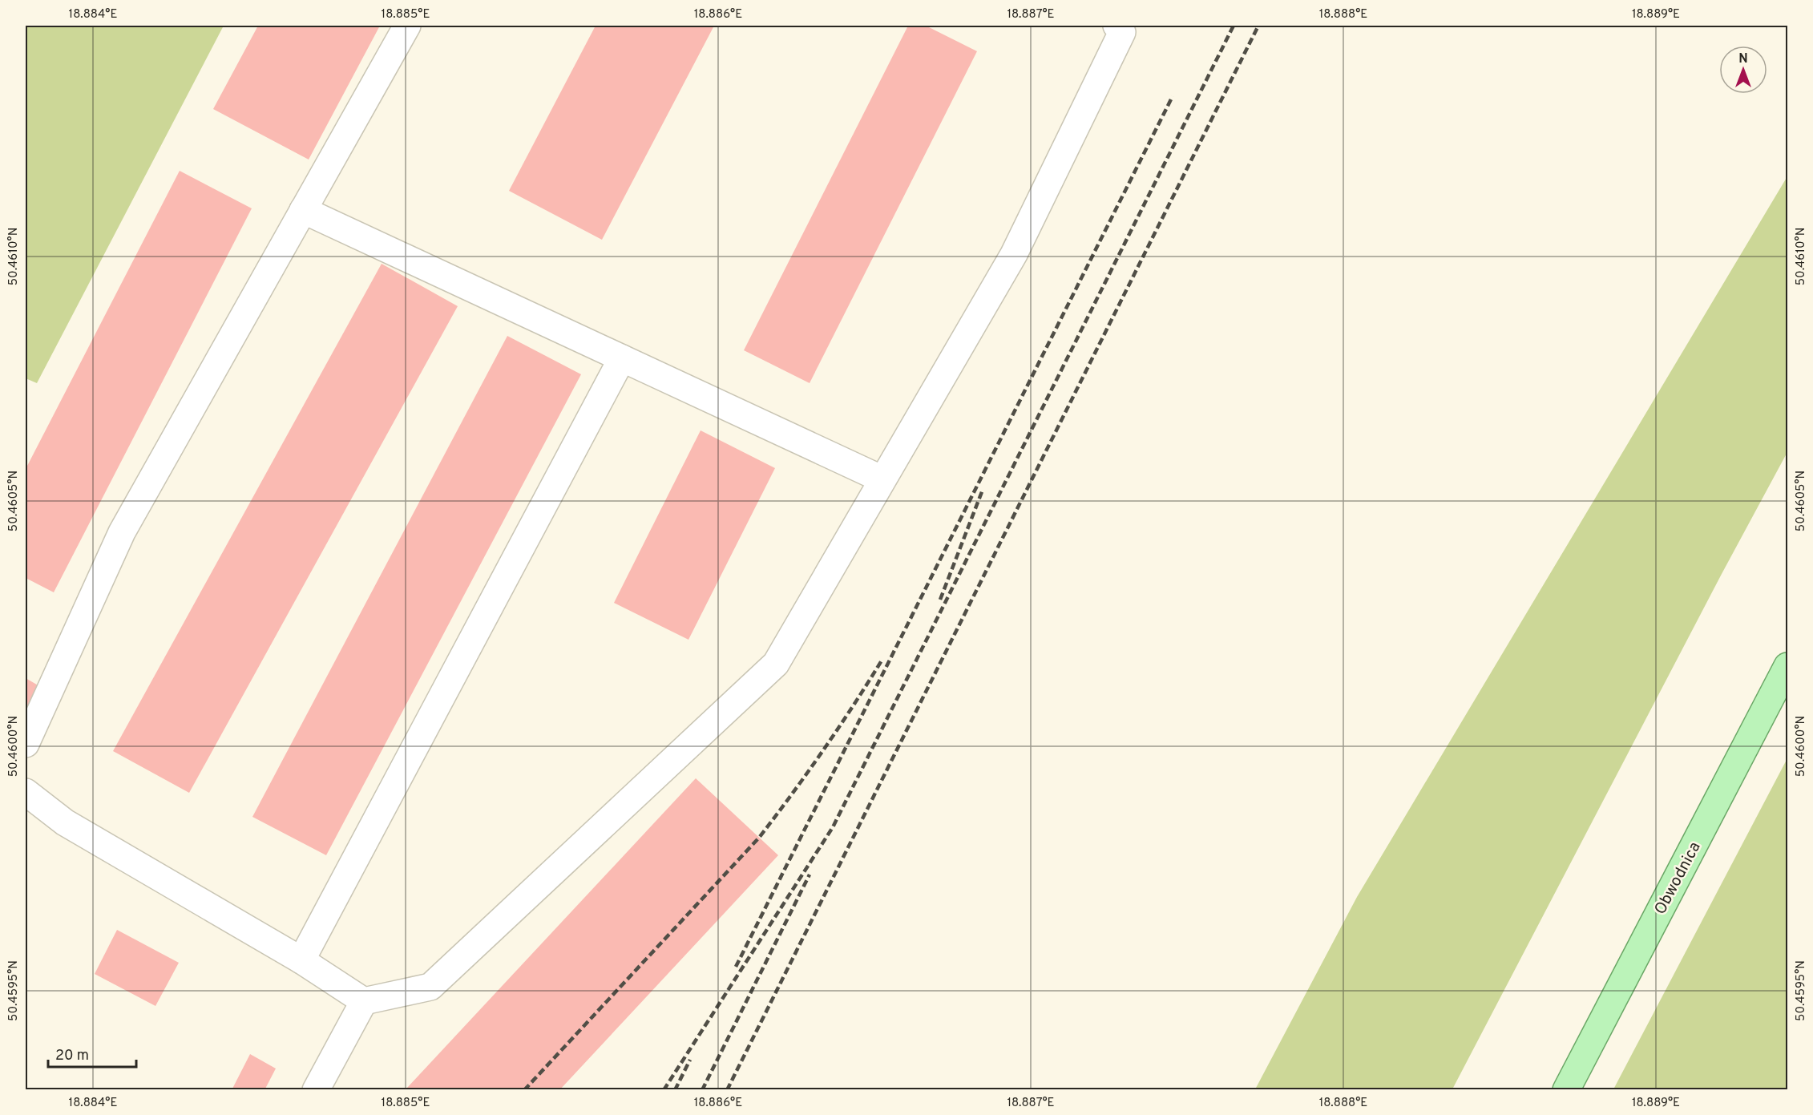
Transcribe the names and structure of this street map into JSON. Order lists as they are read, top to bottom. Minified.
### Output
{"streets":{"main road":["Obwodnica"]},"scale_bar":"20 m","north":"top","coordinates":["18.884°E","18.885°E","18.886°E","18.887°E","18.888°E","18.889°E","50.4610°N","50.4605°N","50.4600°N","50.4595°N"]}
